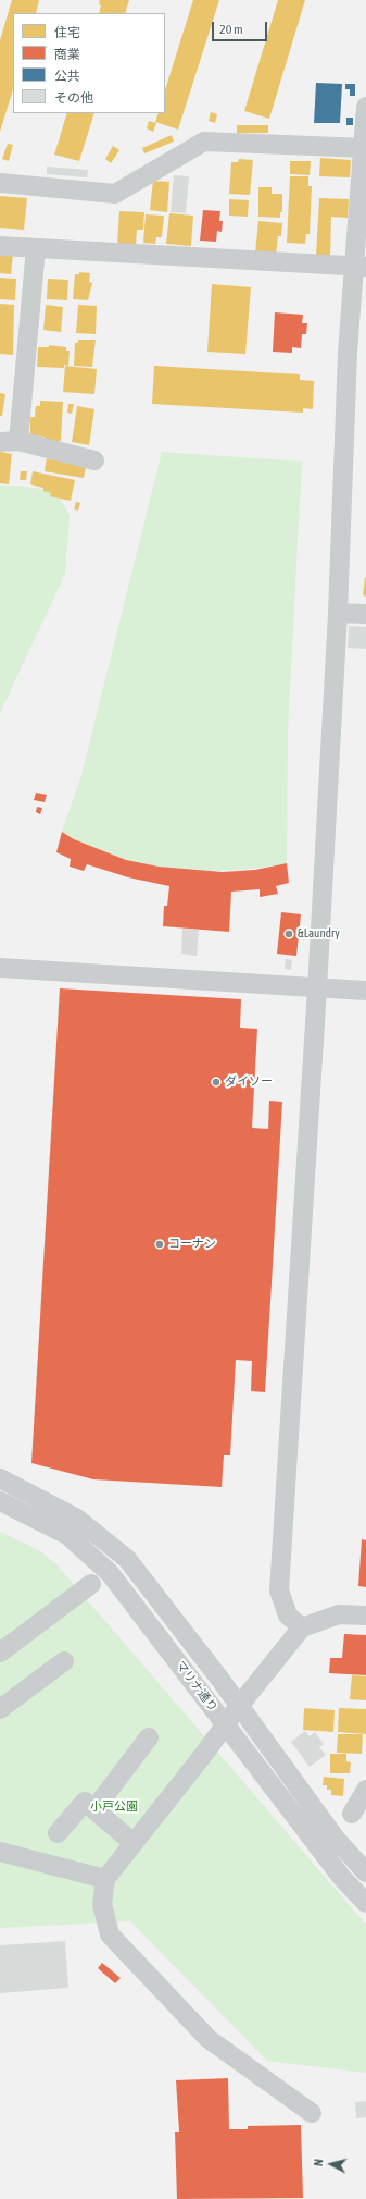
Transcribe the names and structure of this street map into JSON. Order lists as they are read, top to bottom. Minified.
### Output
{"streets":{"street":["マリナ通り"]},"parks":["小戸公園"],"places":["&Laundry","ダイソー","コーナン"],"legend":["住宅","商業","公共","その他"],"scale_bar":"20 m","north":"left"}
